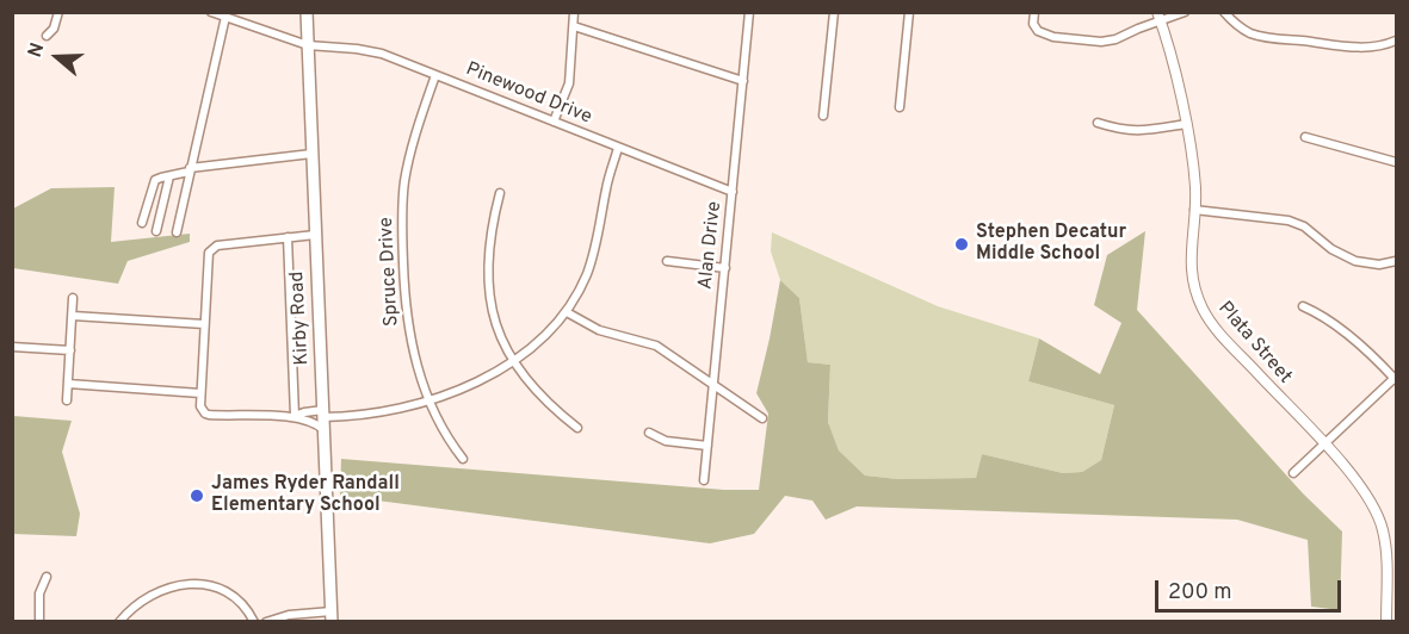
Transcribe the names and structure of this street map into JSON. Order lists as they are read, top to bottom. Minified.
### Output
{"streets":{"main road":["Kirby Road"],"street":["Pinewood Drive","Alan Drive","Spruce Drive","Plata Street"]},"crossings":[["Pinewood Drive","Alan Drive"],["Pinewood Drive","Spruce Drive"],["Pinewood Drive","Kirby Road"]],"places":["Stephen Decatur Middle School","James Ryder Randall Elementary School"],"scale_bar":"200 m","north":"left"}
